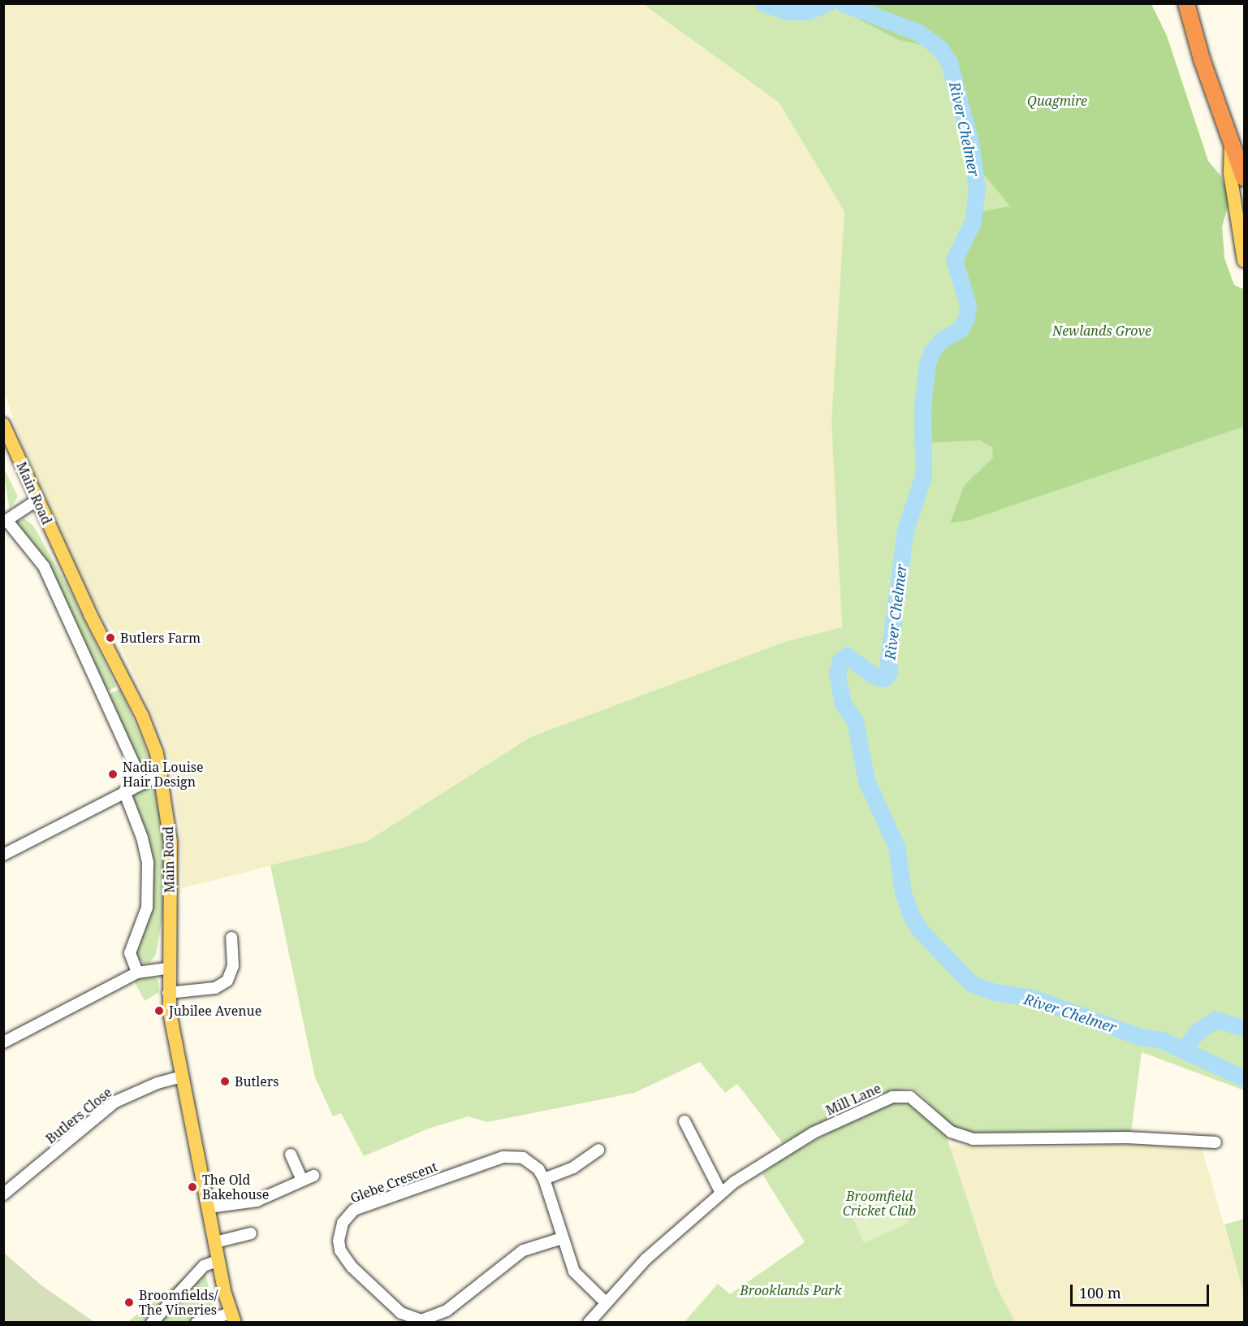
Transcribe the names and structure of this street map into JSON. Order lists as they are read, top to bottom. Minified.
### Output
{"streets":{"main road":["Main Road"],"street":["Mill Lane","Butlers Close","Glebe Crescent"]},"crossings":[["Main Road","Butlers Close"],["Mill Lane","Glebe Crescent"]],"water":["River Chelmer"],"parks":["Quagmire","Newlands Grove","Broomfield Cricket Club","Brooklands Park"],"places":["Butlers Farm","Nadia Louise Hair Design","Jubilee Avenue","Butlers","The Old Bakehouse","Broomfields/ The Vineries"],"scale_bar":"100 m"}
